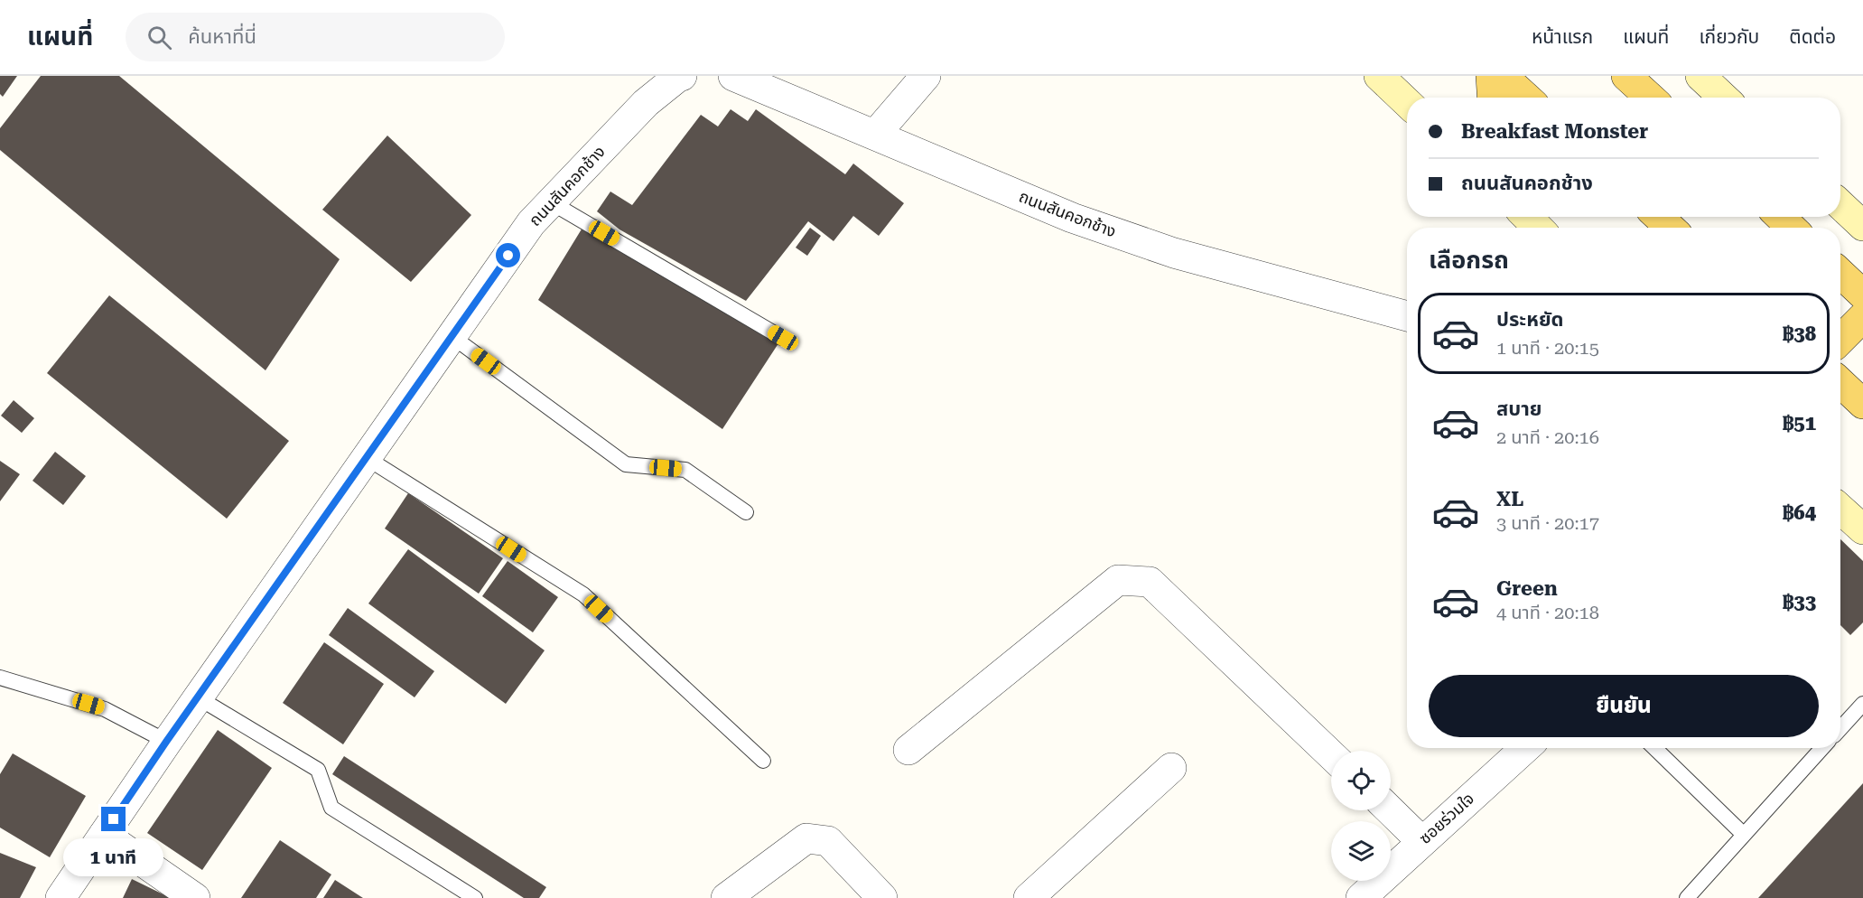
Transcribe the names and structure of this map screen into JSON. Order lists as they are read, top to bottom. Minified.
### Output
{"streets":{"street":["ถนนสันคอกช้าง","ซอยร่วมใจ"]},"page":{"header":"แผนที่","search":"ค้นหาที่นี่","nav":["หน้าแรก","แผนที่","เกี่ยวกับ","ติดต่อ"],"banner":["Breakfast Monster","ถนนสันคอกช้าง"],"heading":"เลือกรถ","list":[{"name":"ประหยัด","note":"1 นาที · 20:15","value":"฿38"},{"name":"สบาย","note":"2 นาที · 20:16","value":"฿51"},{"name":"XL","note":"3 นาที · 20:17","value":"฿64"},{"name":"Green","note":"4 นาที · 20:18","value":"฿33"}],"buttons":"ยืนยัน","bubble":"1 นาที"}}
